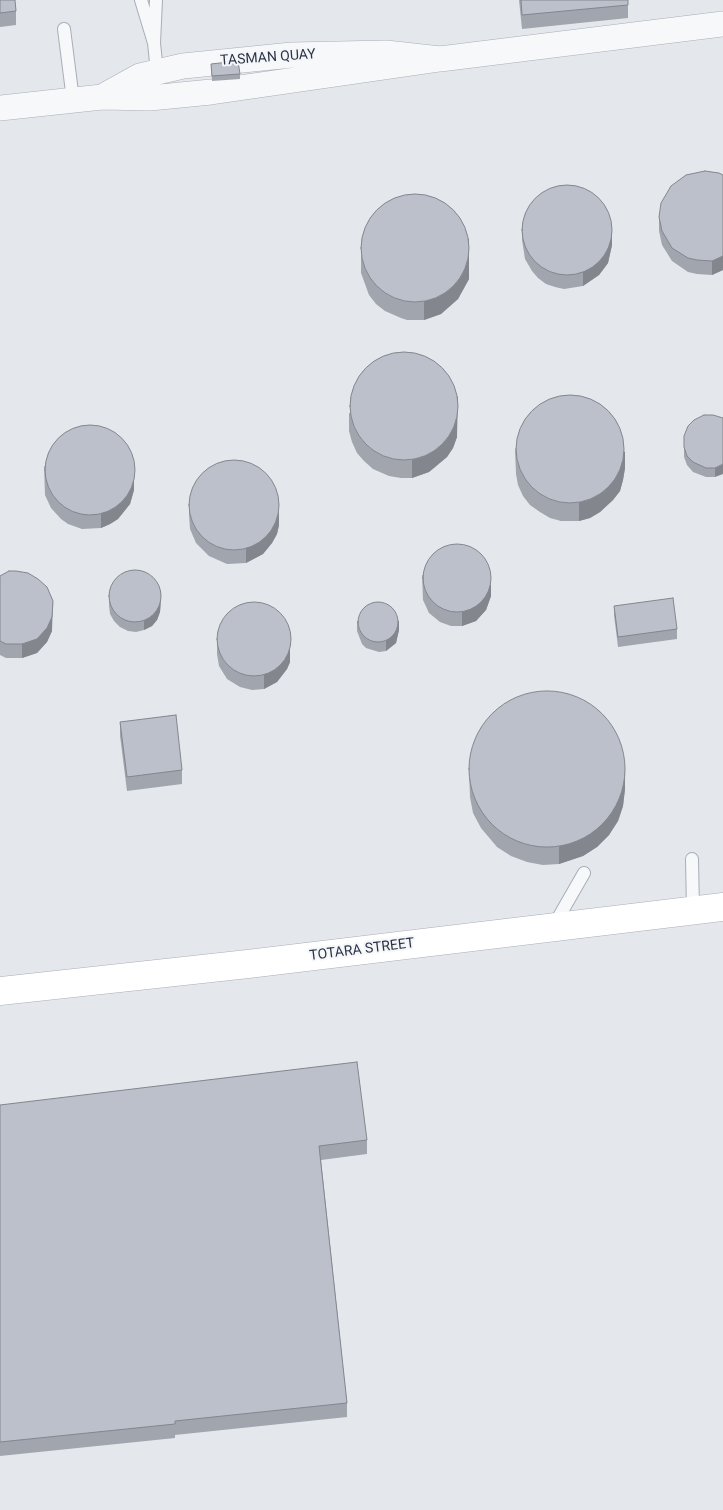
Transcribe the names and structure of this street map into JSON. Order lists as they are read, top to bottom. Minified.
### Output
{"streets":{"main road":["TOTARA STREET"],"street":["TASMAN QUAY"]}}
